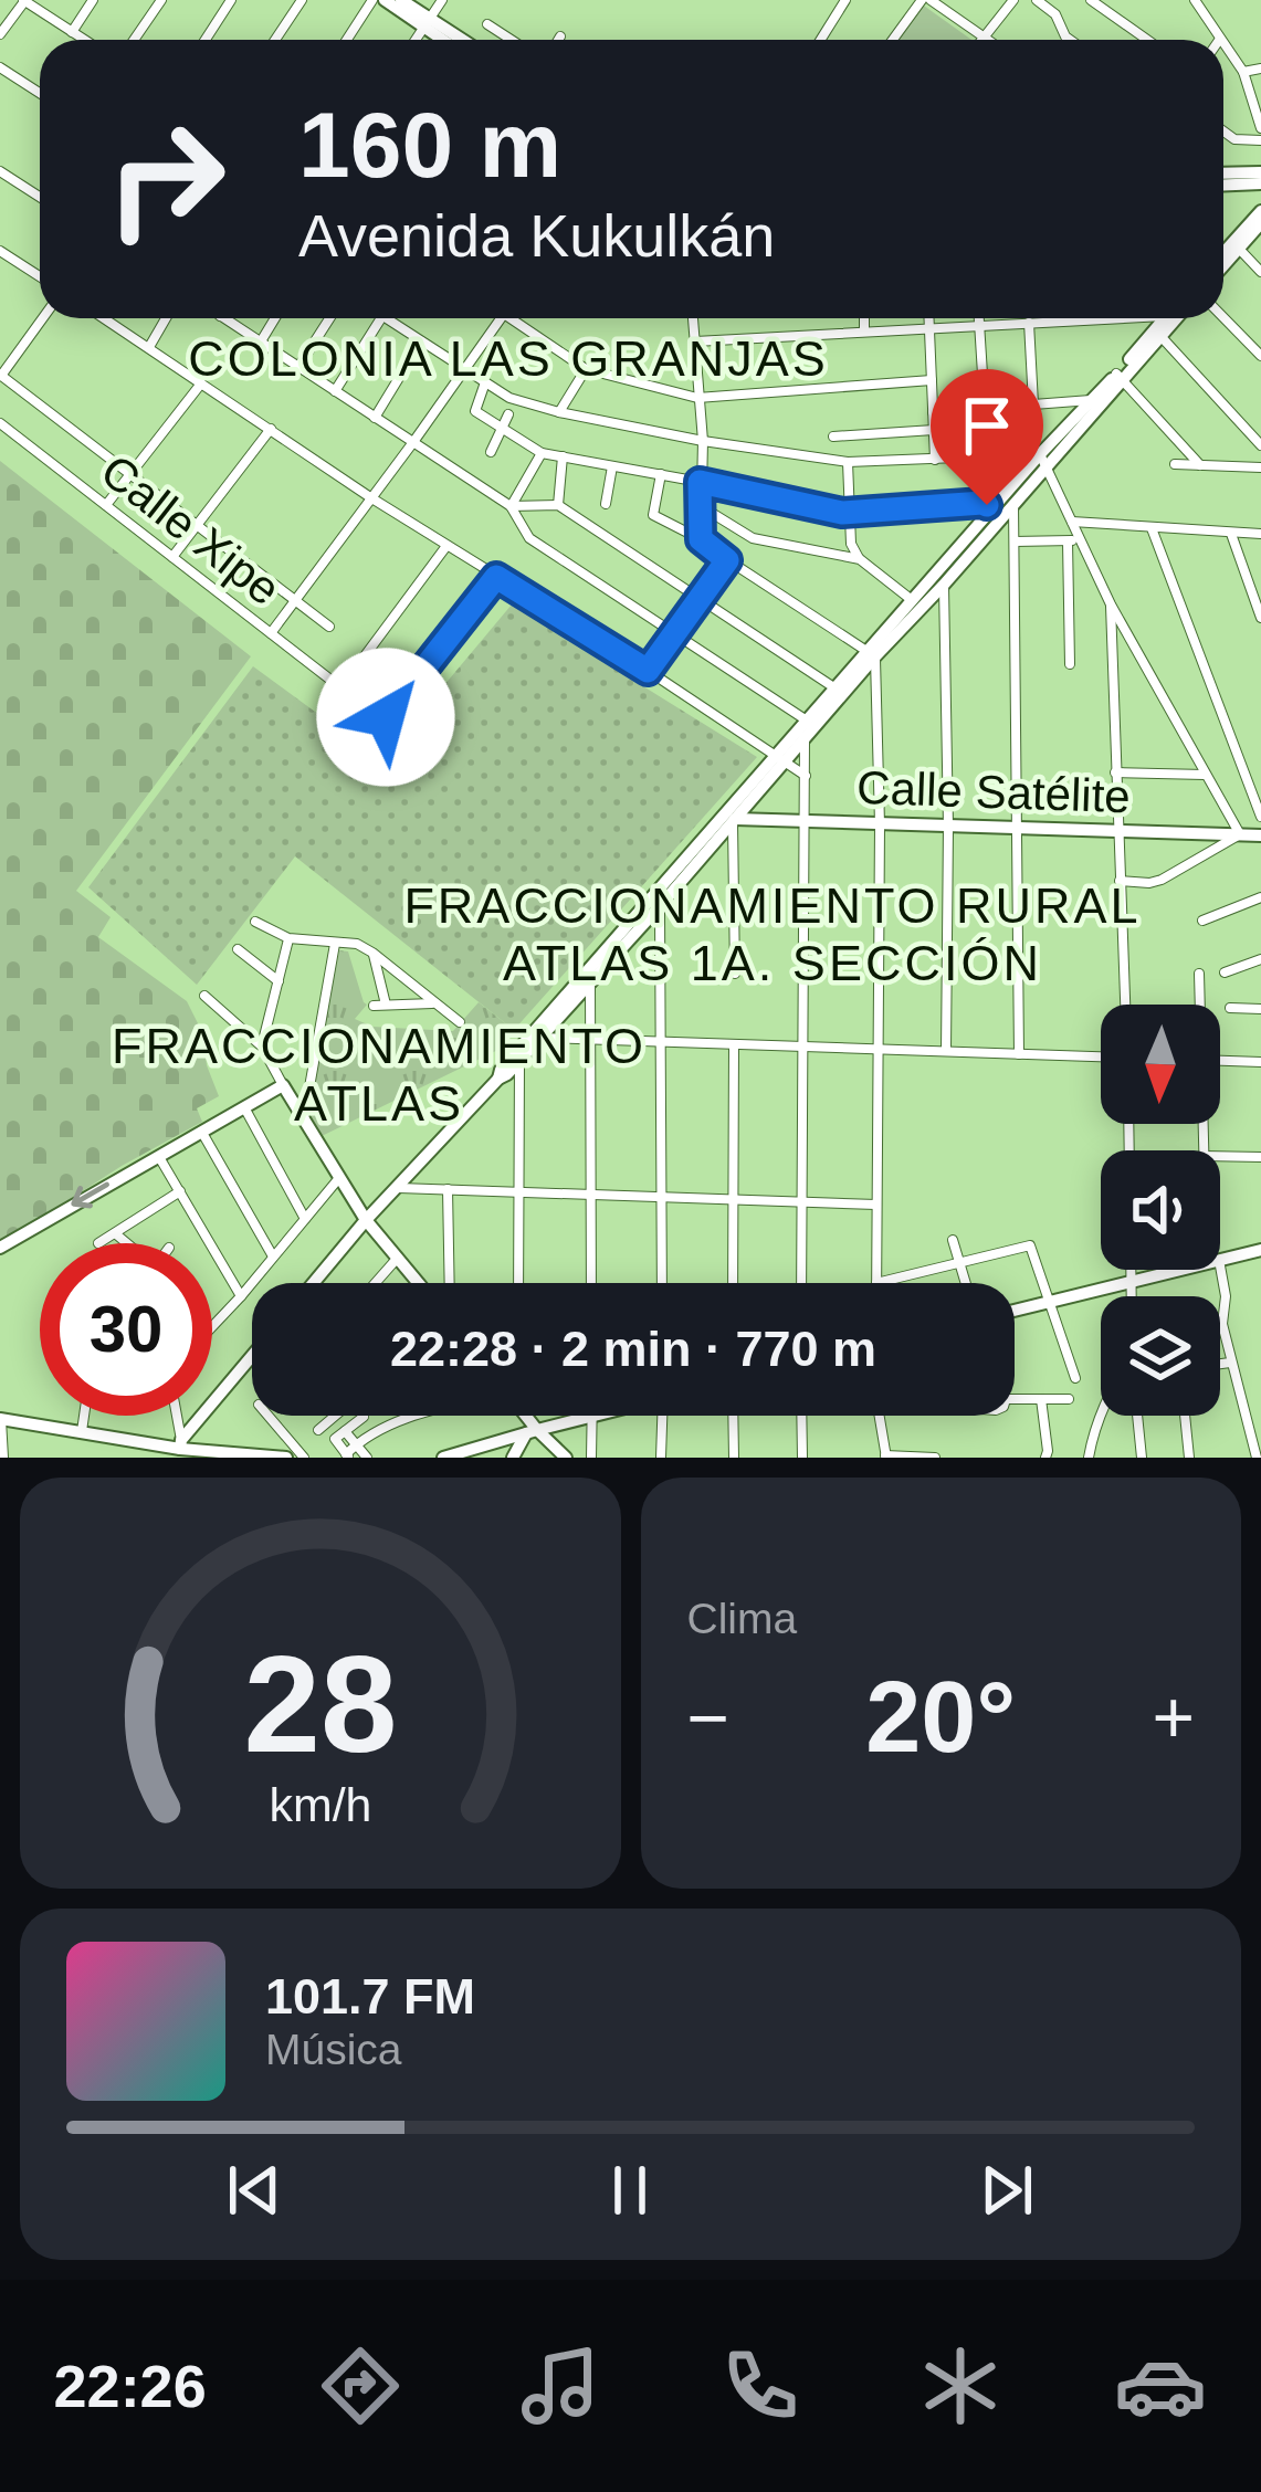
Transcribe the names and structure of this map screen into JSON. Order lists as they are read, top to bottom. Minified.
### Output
{"streets":{"main road":["Calle Satélite"],"street":["Calle Xipe"]},"districts":["COLONIA LAS GRANJAS","FRACCIONAMIENTO RURAL ATLAS 1A. SECCIÓN","FRACCIONAMIENTO ATLAS"],"north":"bottom","page":{"turn":["160 m","Avenida Kukulkán"],"limit":"30","trip":"22:28 · 2 min · 770 m","tile":"Clima","heat":["−","20°","+"],"song":["101.7 FM","Música"],"tabs":"22:26","gauge":["28","km/h"]}}
